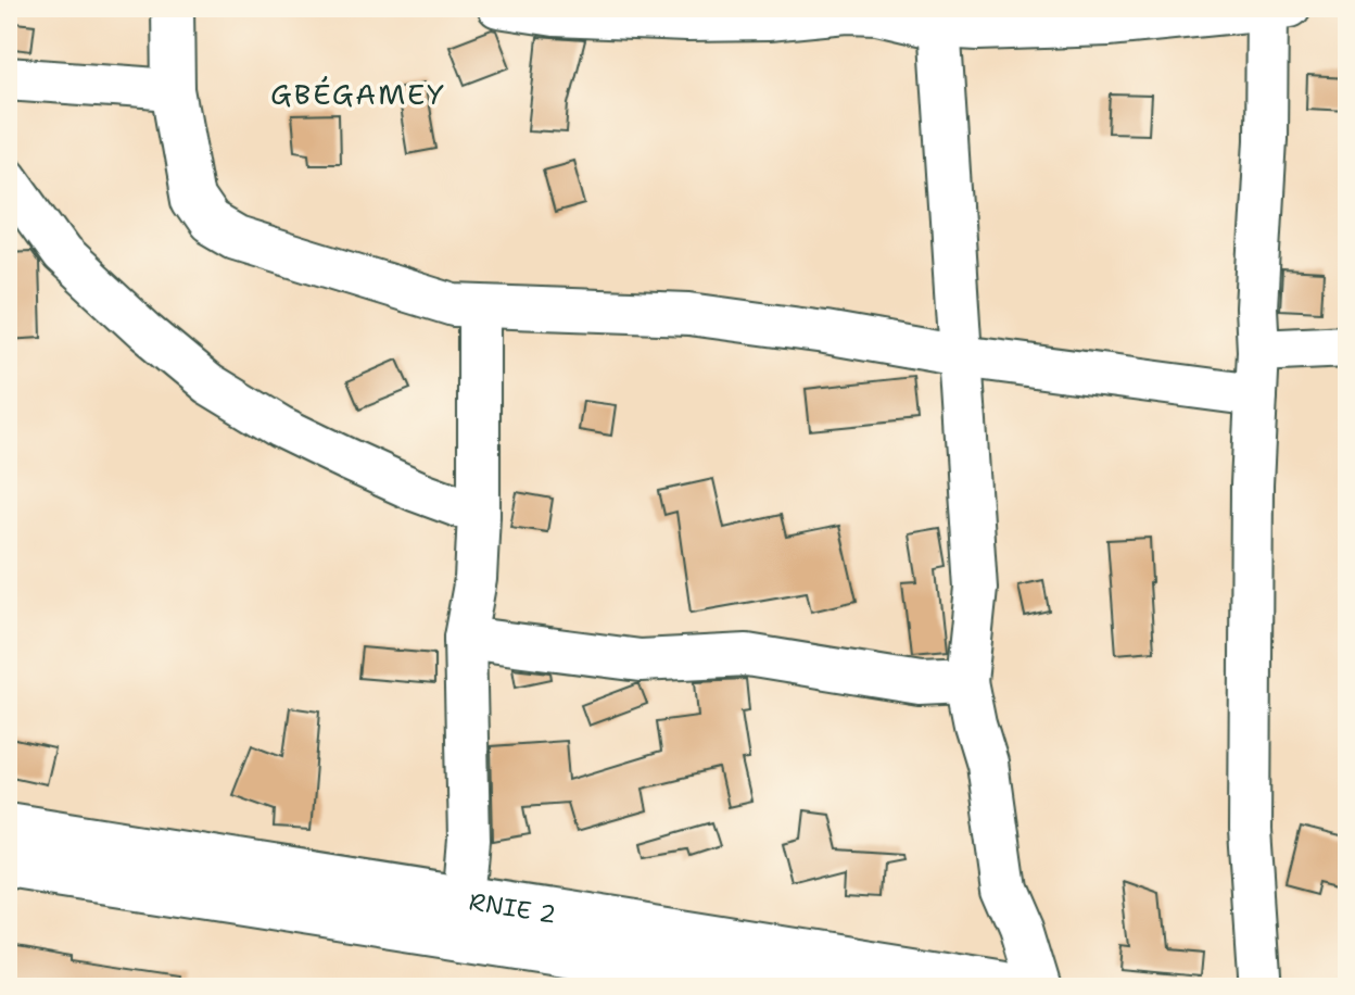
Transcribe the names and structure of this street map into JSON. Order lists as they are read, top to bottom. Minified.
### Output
{"streets":{"highway":["RNIE 2"]},"districts":["GBÉGAMEY"]}
